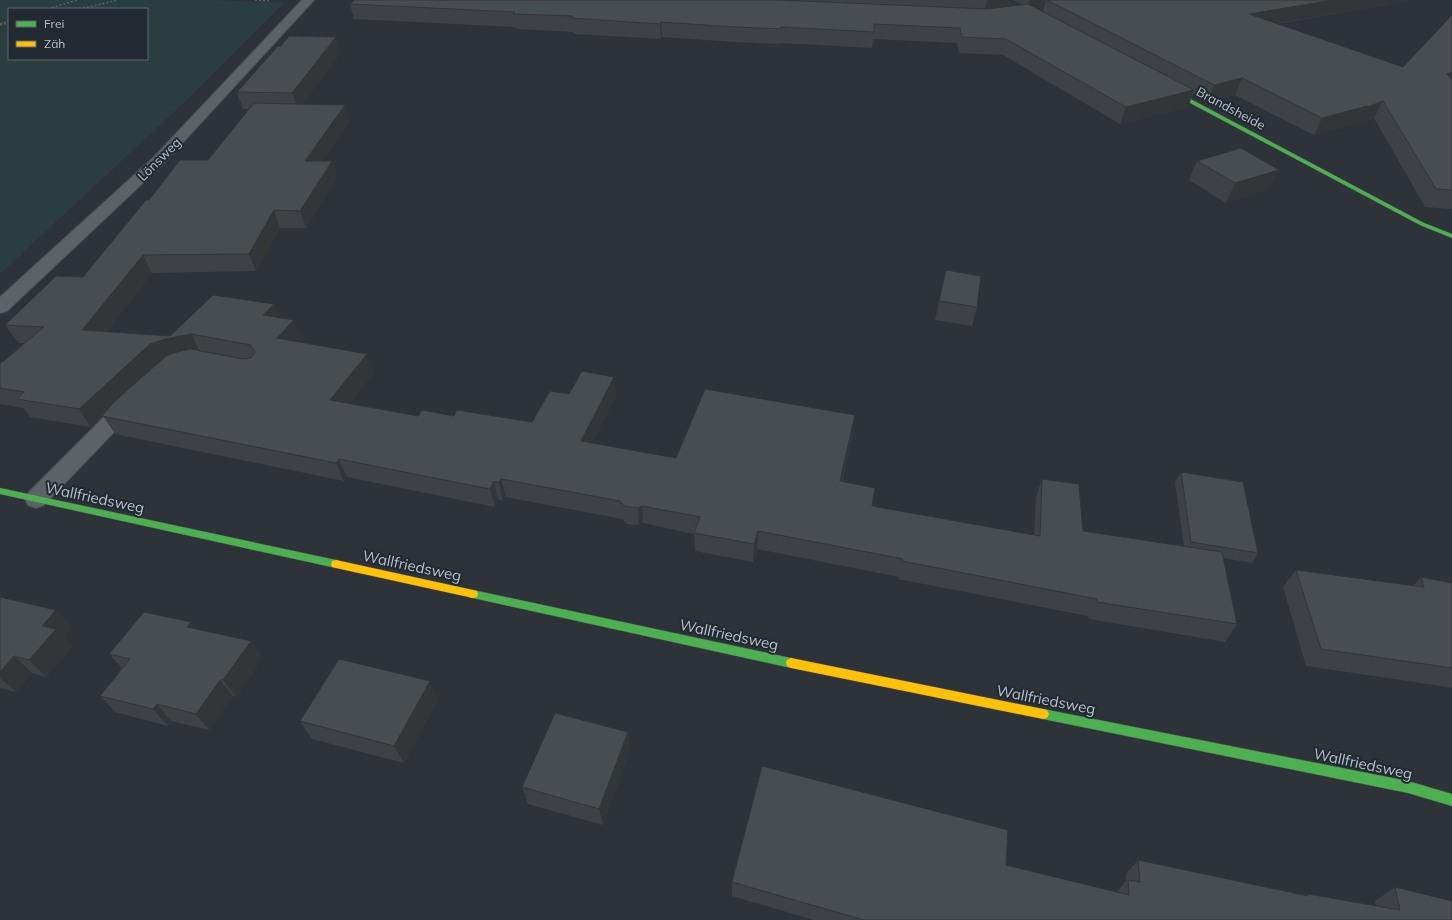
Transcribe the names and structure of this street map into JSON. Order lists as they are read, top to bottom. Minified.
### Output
{"streets":{"street":["Brandsheide","Lönsweg","Wallfriedsweg"]},"legend":["Frei","Zäh"]}
